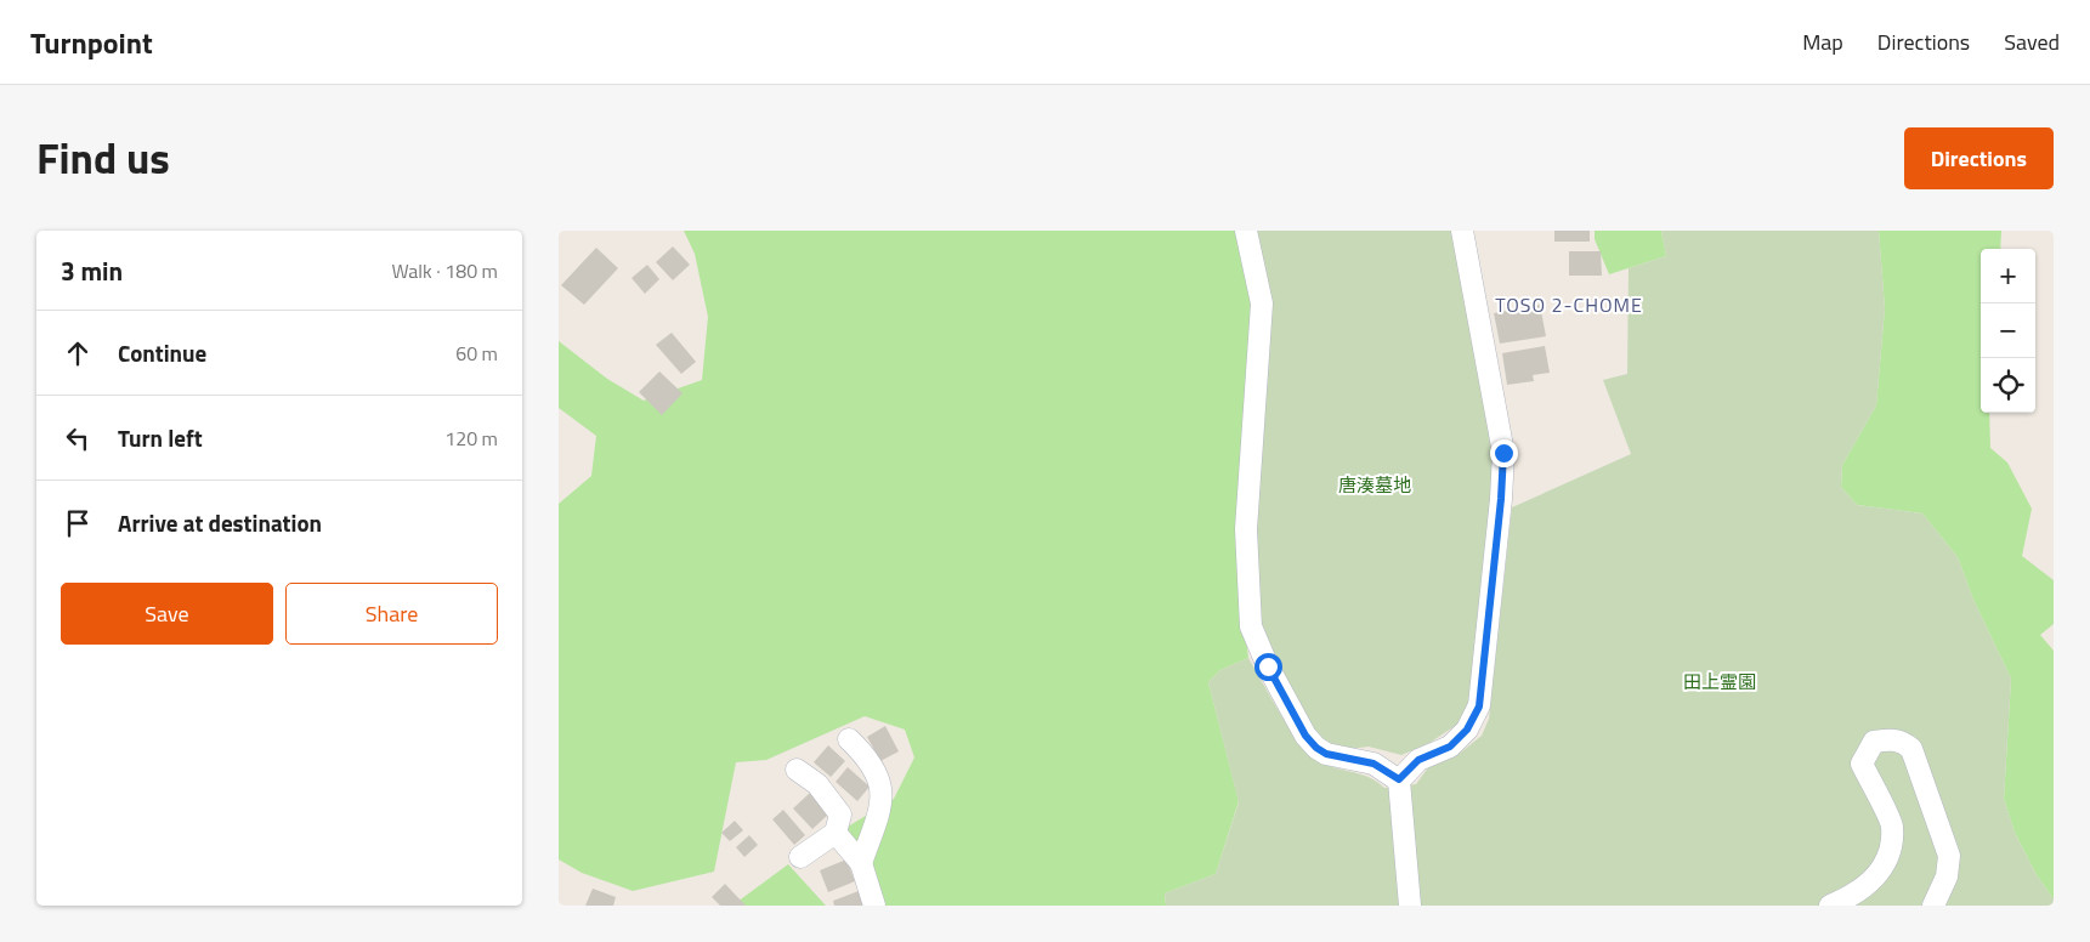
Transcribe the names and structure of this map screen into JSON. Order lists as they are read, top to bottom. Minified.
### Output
{"districts":["TOSO 2-CHOME"],"parks":["唐湊墓地","田上霊園"],"page":{"header":"Turnpoint","nav":["Map","Directions","Saved"],"title":"Find us","buttons":["Directions",["Save","Share"]],"heading":["3 min","Walk · 180 m"],"map_buttons":["+","−"],"list":[["Continue","60 m"],["Turn left","120 m"],"Arrive at destination"]}}
